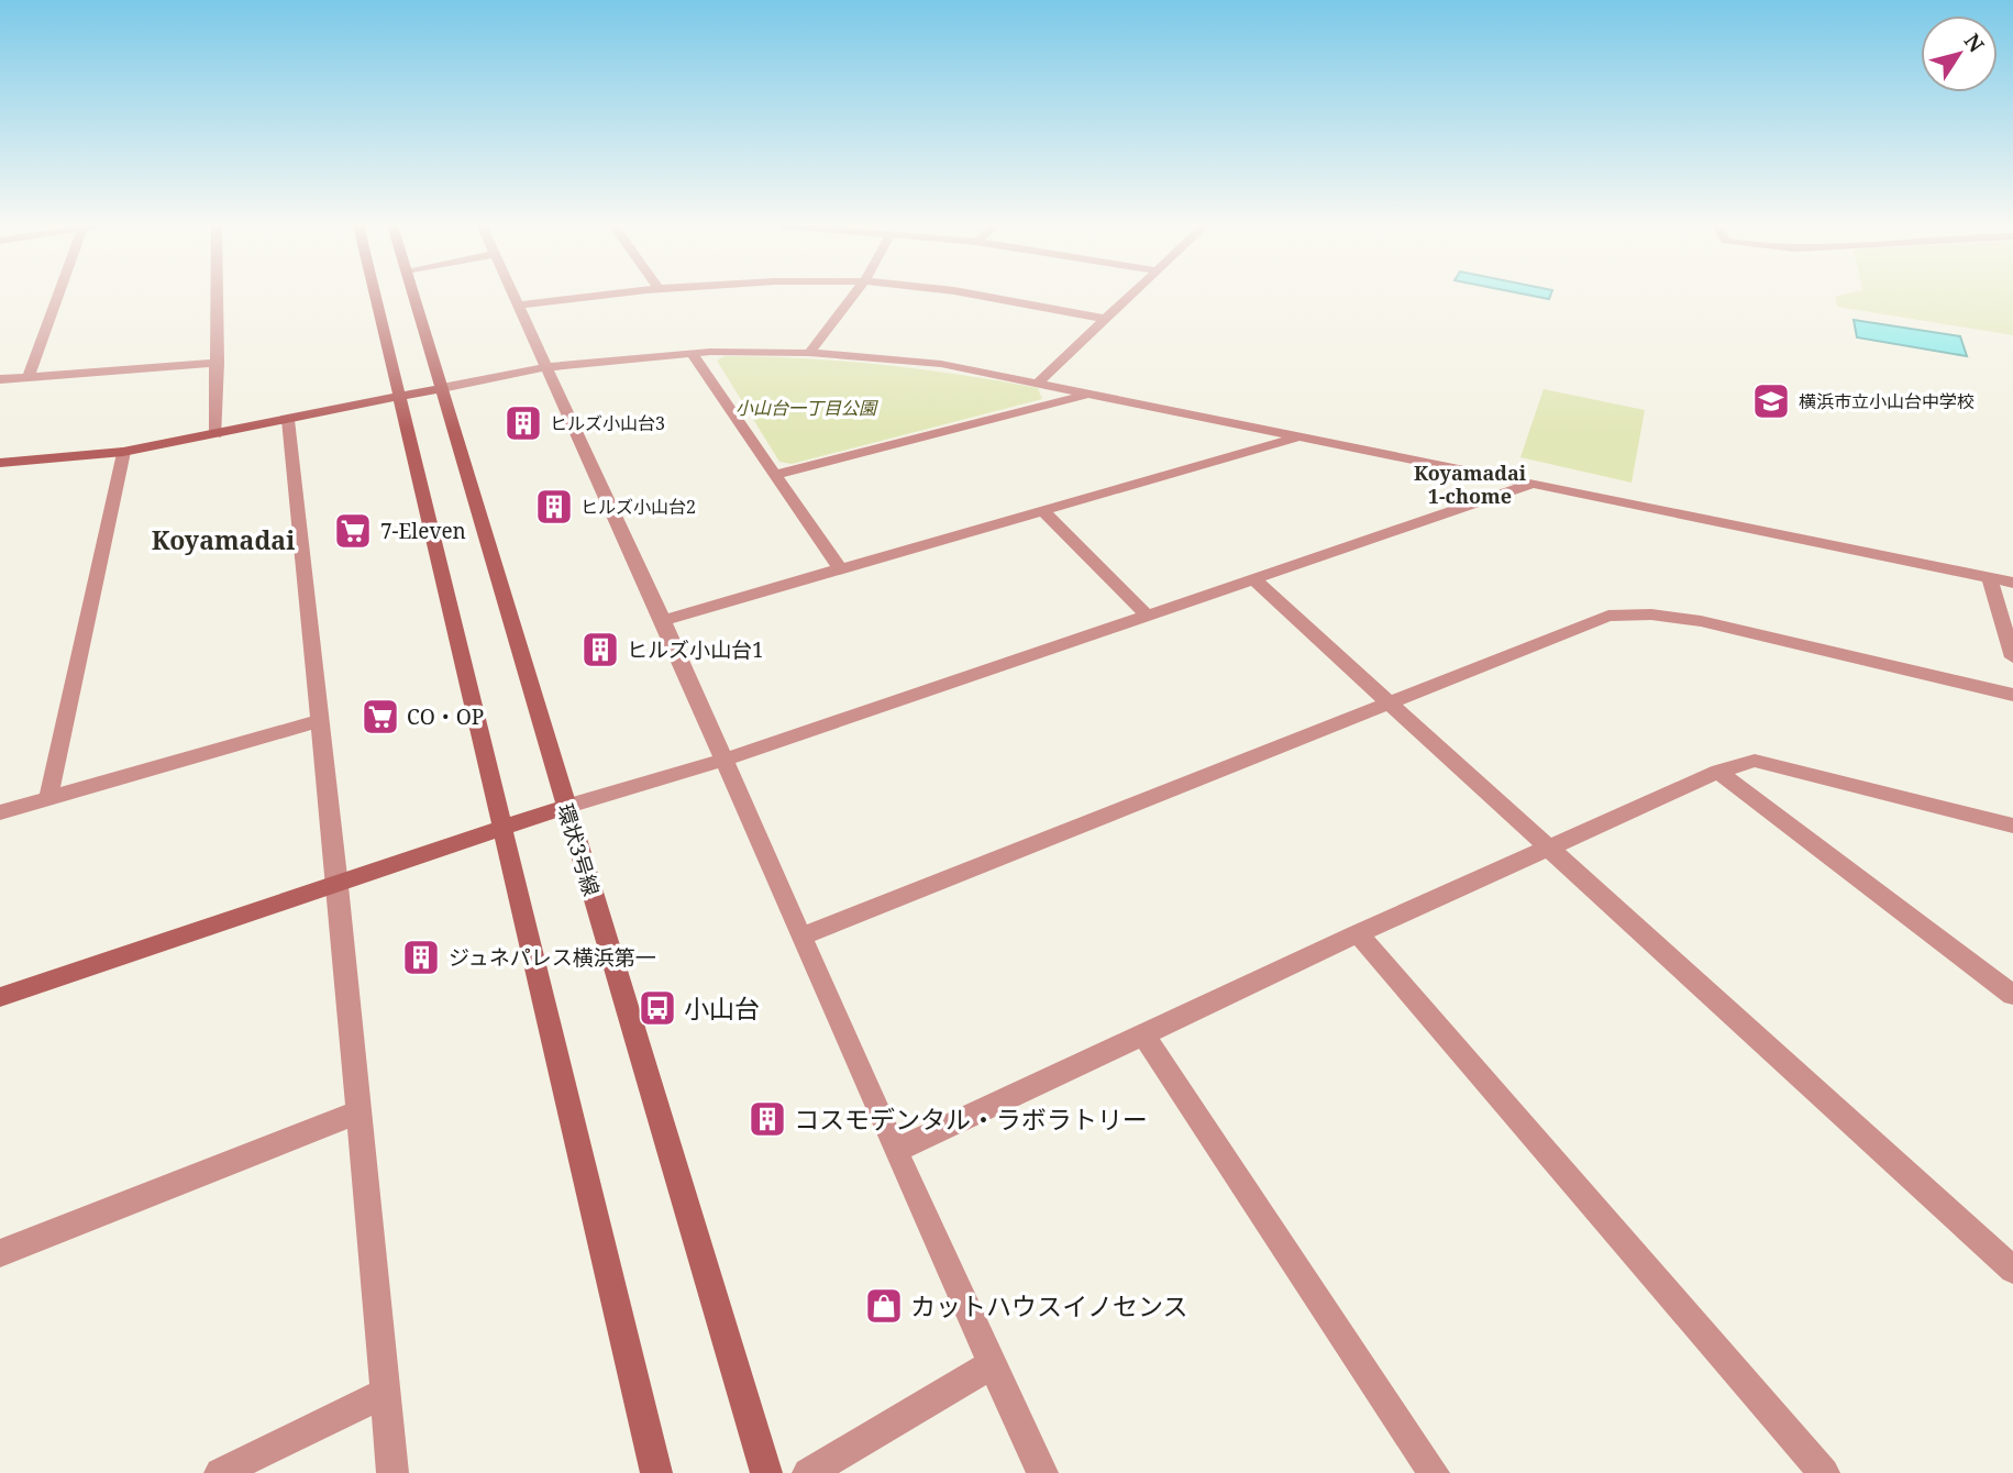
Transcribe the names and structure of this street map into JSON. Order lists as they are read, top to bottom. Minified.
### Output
{"streets":{"street":["環状3号線"]},"districts":["Koyamadai 1-chome","Koyamadai"],"parks":["小山台一丁目公園"],"places":{"school or university":["横浜市立小山台中学校"],"building":["ヒルズ小山台3","ヒルズ小山台2","ヒルズ小山台1","ジュネパレス横浜第一","コスモデンタル・ラボラトリー"],"supermarket":["7-Eleven","CO・OP"],"bus stop":["小山台"],"shop":["カットハウスイノセンス"]},"north":"top right"}
